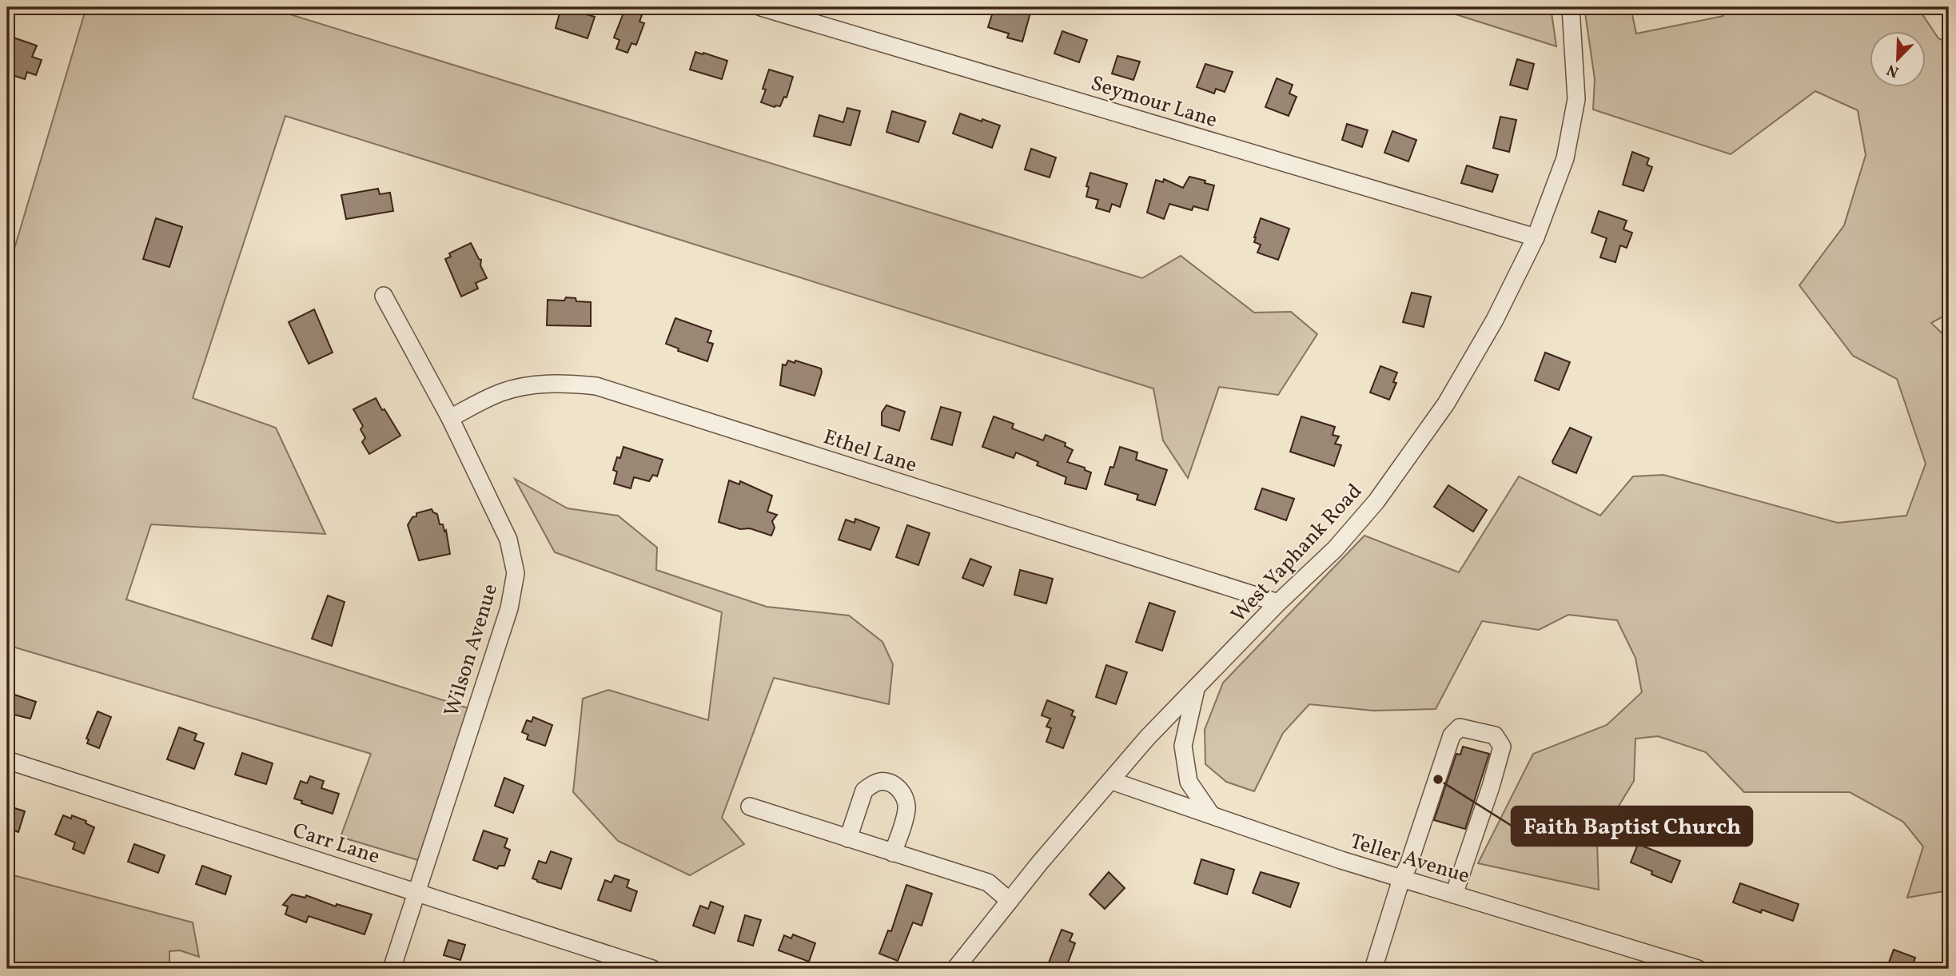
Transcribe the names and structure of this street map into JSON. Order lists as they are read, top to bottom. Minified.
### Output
{"streets":{"street":["Seymour Lane","Ethel Lane","West Yaphank Road","Wilson Avenue","Carr Lane","Teller Avenue"]},"crossings":[["Seymour Lane","West Yaphank Road"],["Ethel Lane","West Yaphank Road"],["Ethel Lane","Wilson Avenue"],["West Yaphank Road","Teller Avenue"],["Wilson Avenue","Carr Lane"]],"places":["Faith Baptist Church"],"north":"bottom left"}
